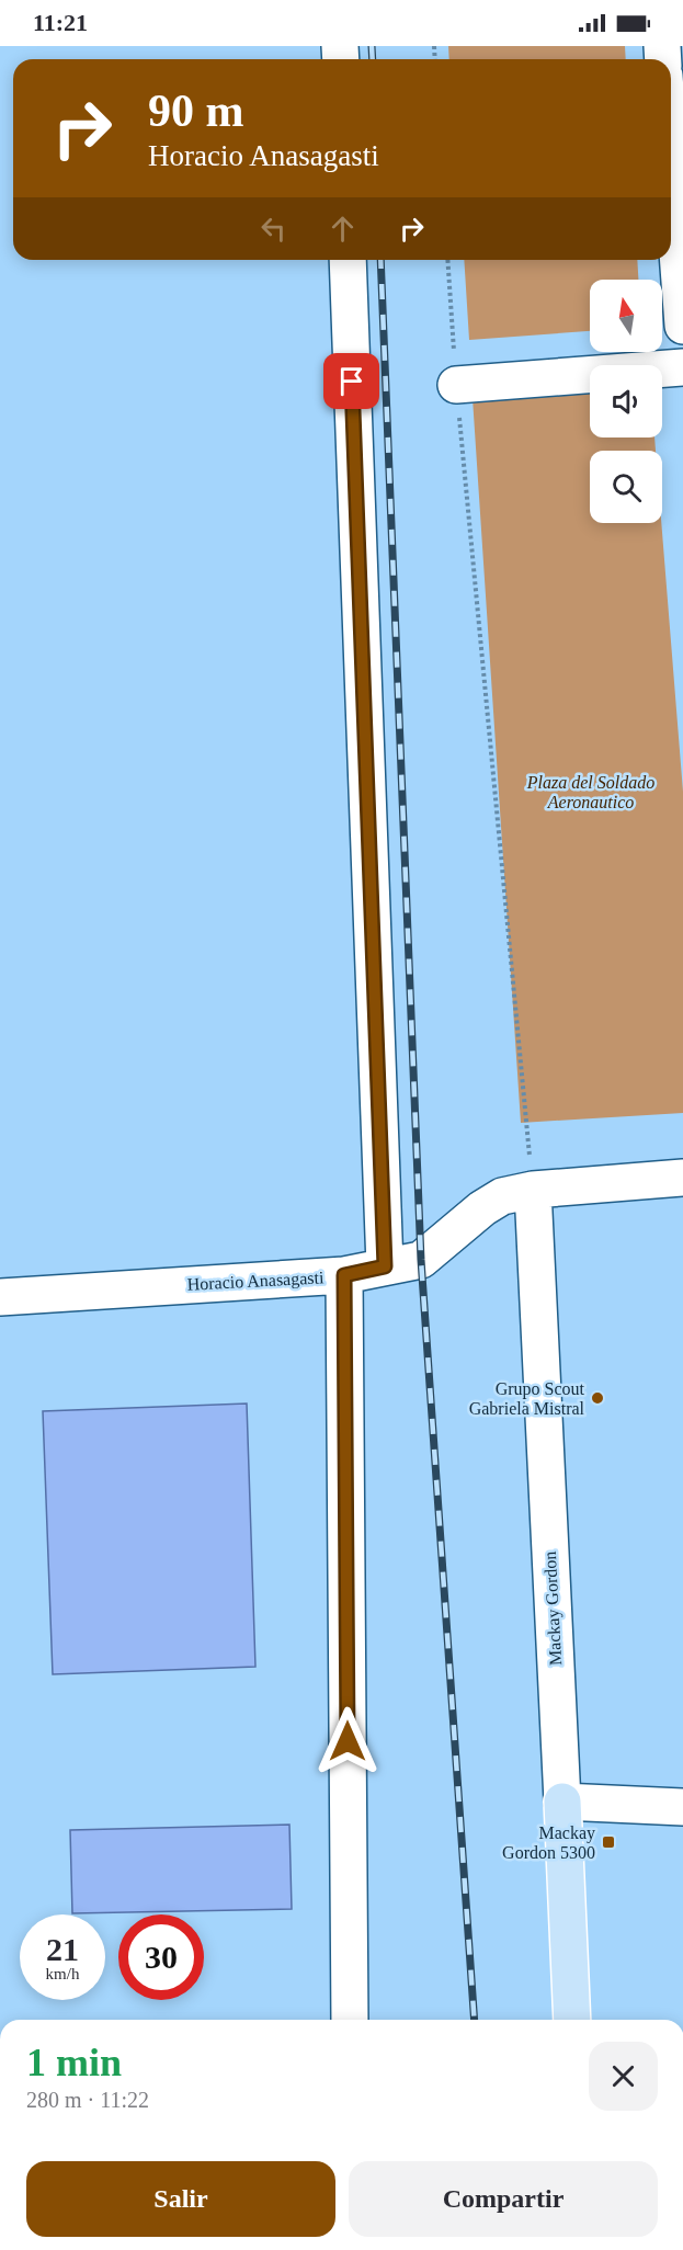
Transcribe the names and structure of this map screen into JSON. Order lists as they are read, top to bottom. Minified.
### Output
{"streets":{"main road":["Mackay Gordon"],"street":["Horacio Anasagasti"]},"crossings":[["Horacio Anasagasti","Mackay Gordon"]],"parks":["Plaza del Soldado Aeronautico"],"places":{"other":["Grupo Scout Gabriela Mistral"],"transit":["Mackay Gordon 5300"]},"north":"top","page":{"status":"11:21","turn":["90 m","Horacio Anasagasti"],"speed":"21 km/h","limit":"30","heading":["1 min","280 m · 11:22"],"buttons":["Salir","Compartir"]}}
